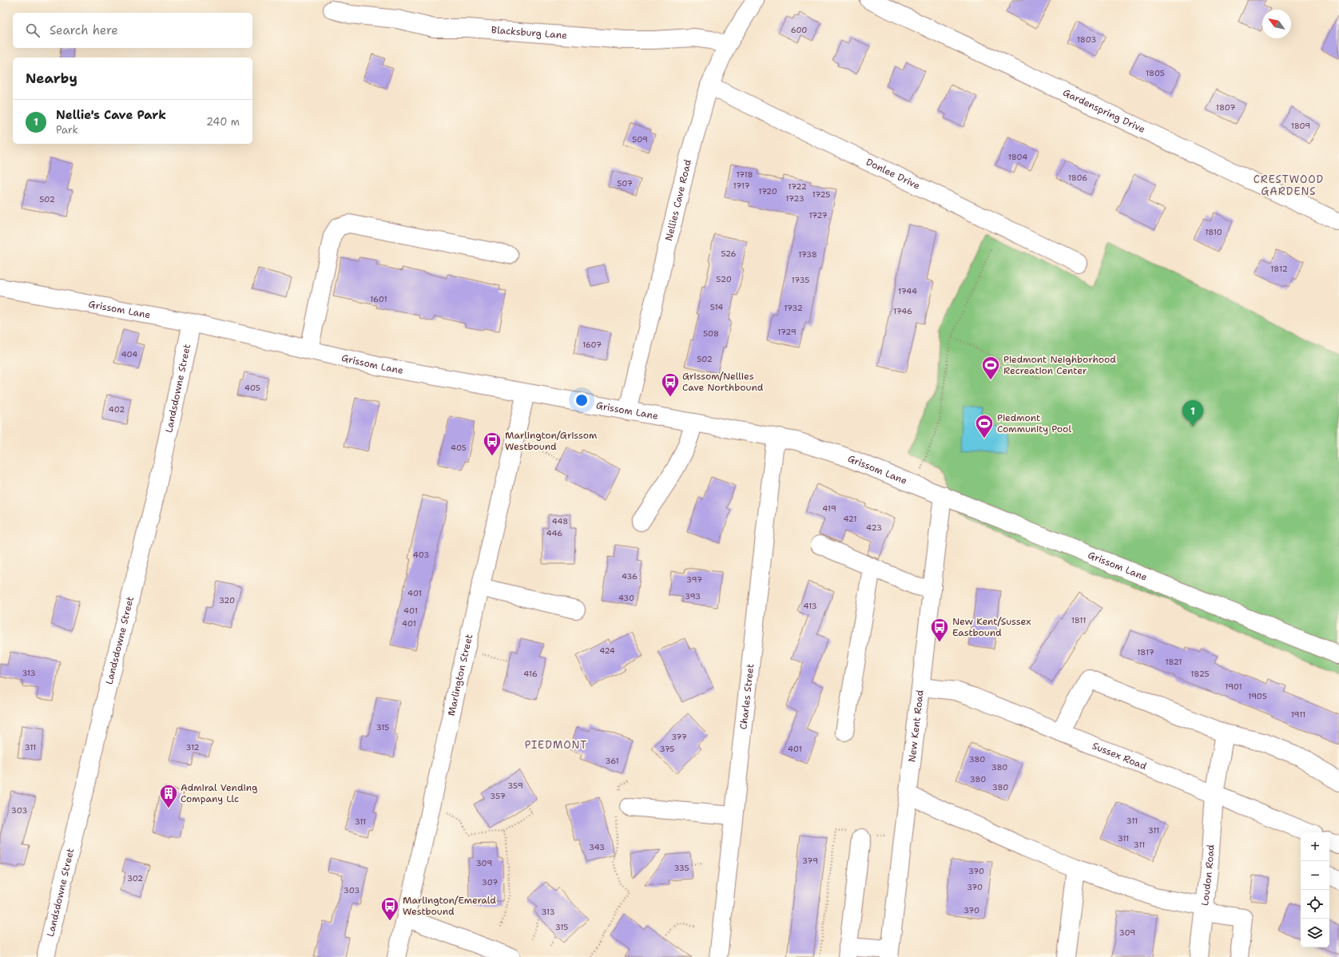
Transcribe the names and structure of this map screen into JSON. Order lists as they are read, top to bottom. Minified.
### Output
{"streets":{"street":["Blacksburg Lane","Gardenspring Drive","Donlee Drive","Nellies Cave Road","Grissom Lane","Landsdowne Street","Marlington Street","Charles Street","New Kent Road","Sussex Road","Loudon Road"]},"crossings":[["Blacksburg Lane","Nellies Cave Road"],["Donlee Drive","Nellies Cave Road"],["Nellies Cave Road","Grissom Lane"],["Grissom Lane","Landsdowne Street"],["Grissom Lane","Marlington Street"],["Grissom Lane","Charles Street"],["Grissom Lane","New Kent Road"],["New Kent Road","Sussex Road"],["Sussex Road","Loudon Road"]],"districts":["CRESTWOOD GARDENS","PIEDMONT"],"places":{"sports":["Piedmont Neighborhood Recreation Center","Piedmont Community Pool"],"bus stop":["Grissom/Nellies Cave Northbound","Marlington/Grissom Westbound","New Kent/Sussex Eastbound","Marlington/Emerald Westbound"],"building":["Admiral Vending Company Llc"]},"house_numbers":["600","1803","1805","1807","1809","509","1804","1718","1806","507","1717","1722","1720","1725","1723","502","1727","1810","526","1738","1812","520","1735","1744","1601","514","1732","1746","1729","508","1607","404","502","405","402","405","419","421","448","423","446","403","436","397","401","393","430","320","413","401","1811","401","424","1817","1821","313","416","1825","1901","1905","1911","315","377","311","312","375","401","380","361","380","380","359","380","357","303","311","311","311","311","311","343","379","309","335","370","302","307","370","303","370","313","315","309"],"north":"top left","page":{"search":"Search here","heading":"Nearby","list":[{"mark":"1","name":"Nellie's Cave Park","note":"Park","value":"240 m"}],"pins":"1","map_buttons":["+","−"]}}
